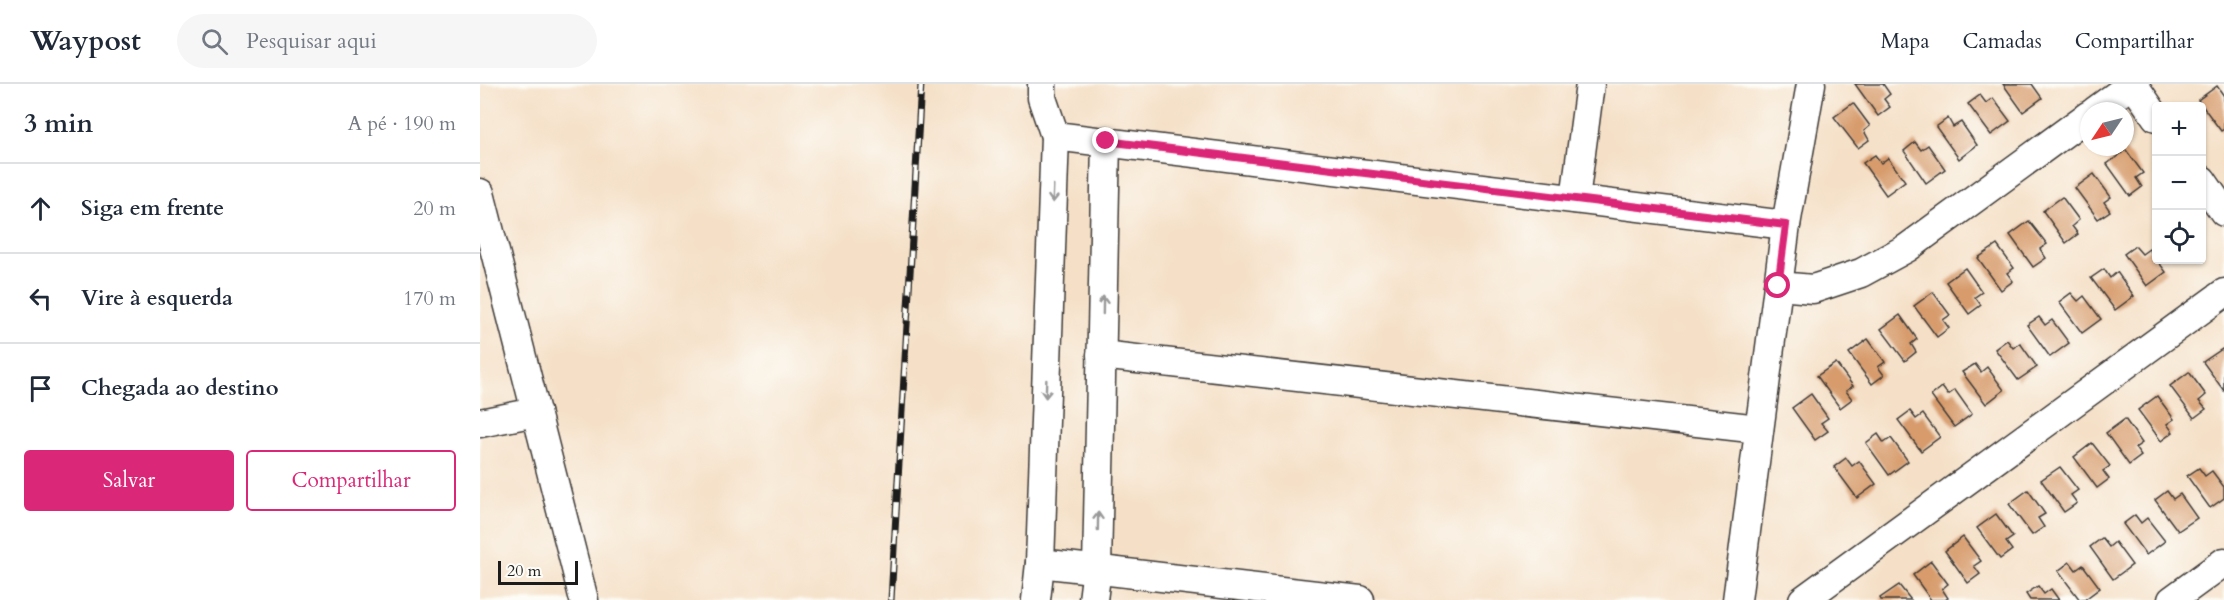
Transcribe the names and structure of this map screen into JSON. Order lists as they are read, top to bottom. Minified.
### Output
{"scale_bar":"20 m","north":"bottom left","page":{"header":"Waypost","search":"Pesquisar aqui","nav":["Mapa","Camadas","Compartilhar"],"heading":["3 min","A pé · 190 m"],"map_buttons":["+","−"],"list":[["Siga em frente","20 m"],["Vire à esquerda","170 m"],"Chegada ao destino"],"buttons":["Salvar","Compartilhar"],"scale":"20 m"}}
